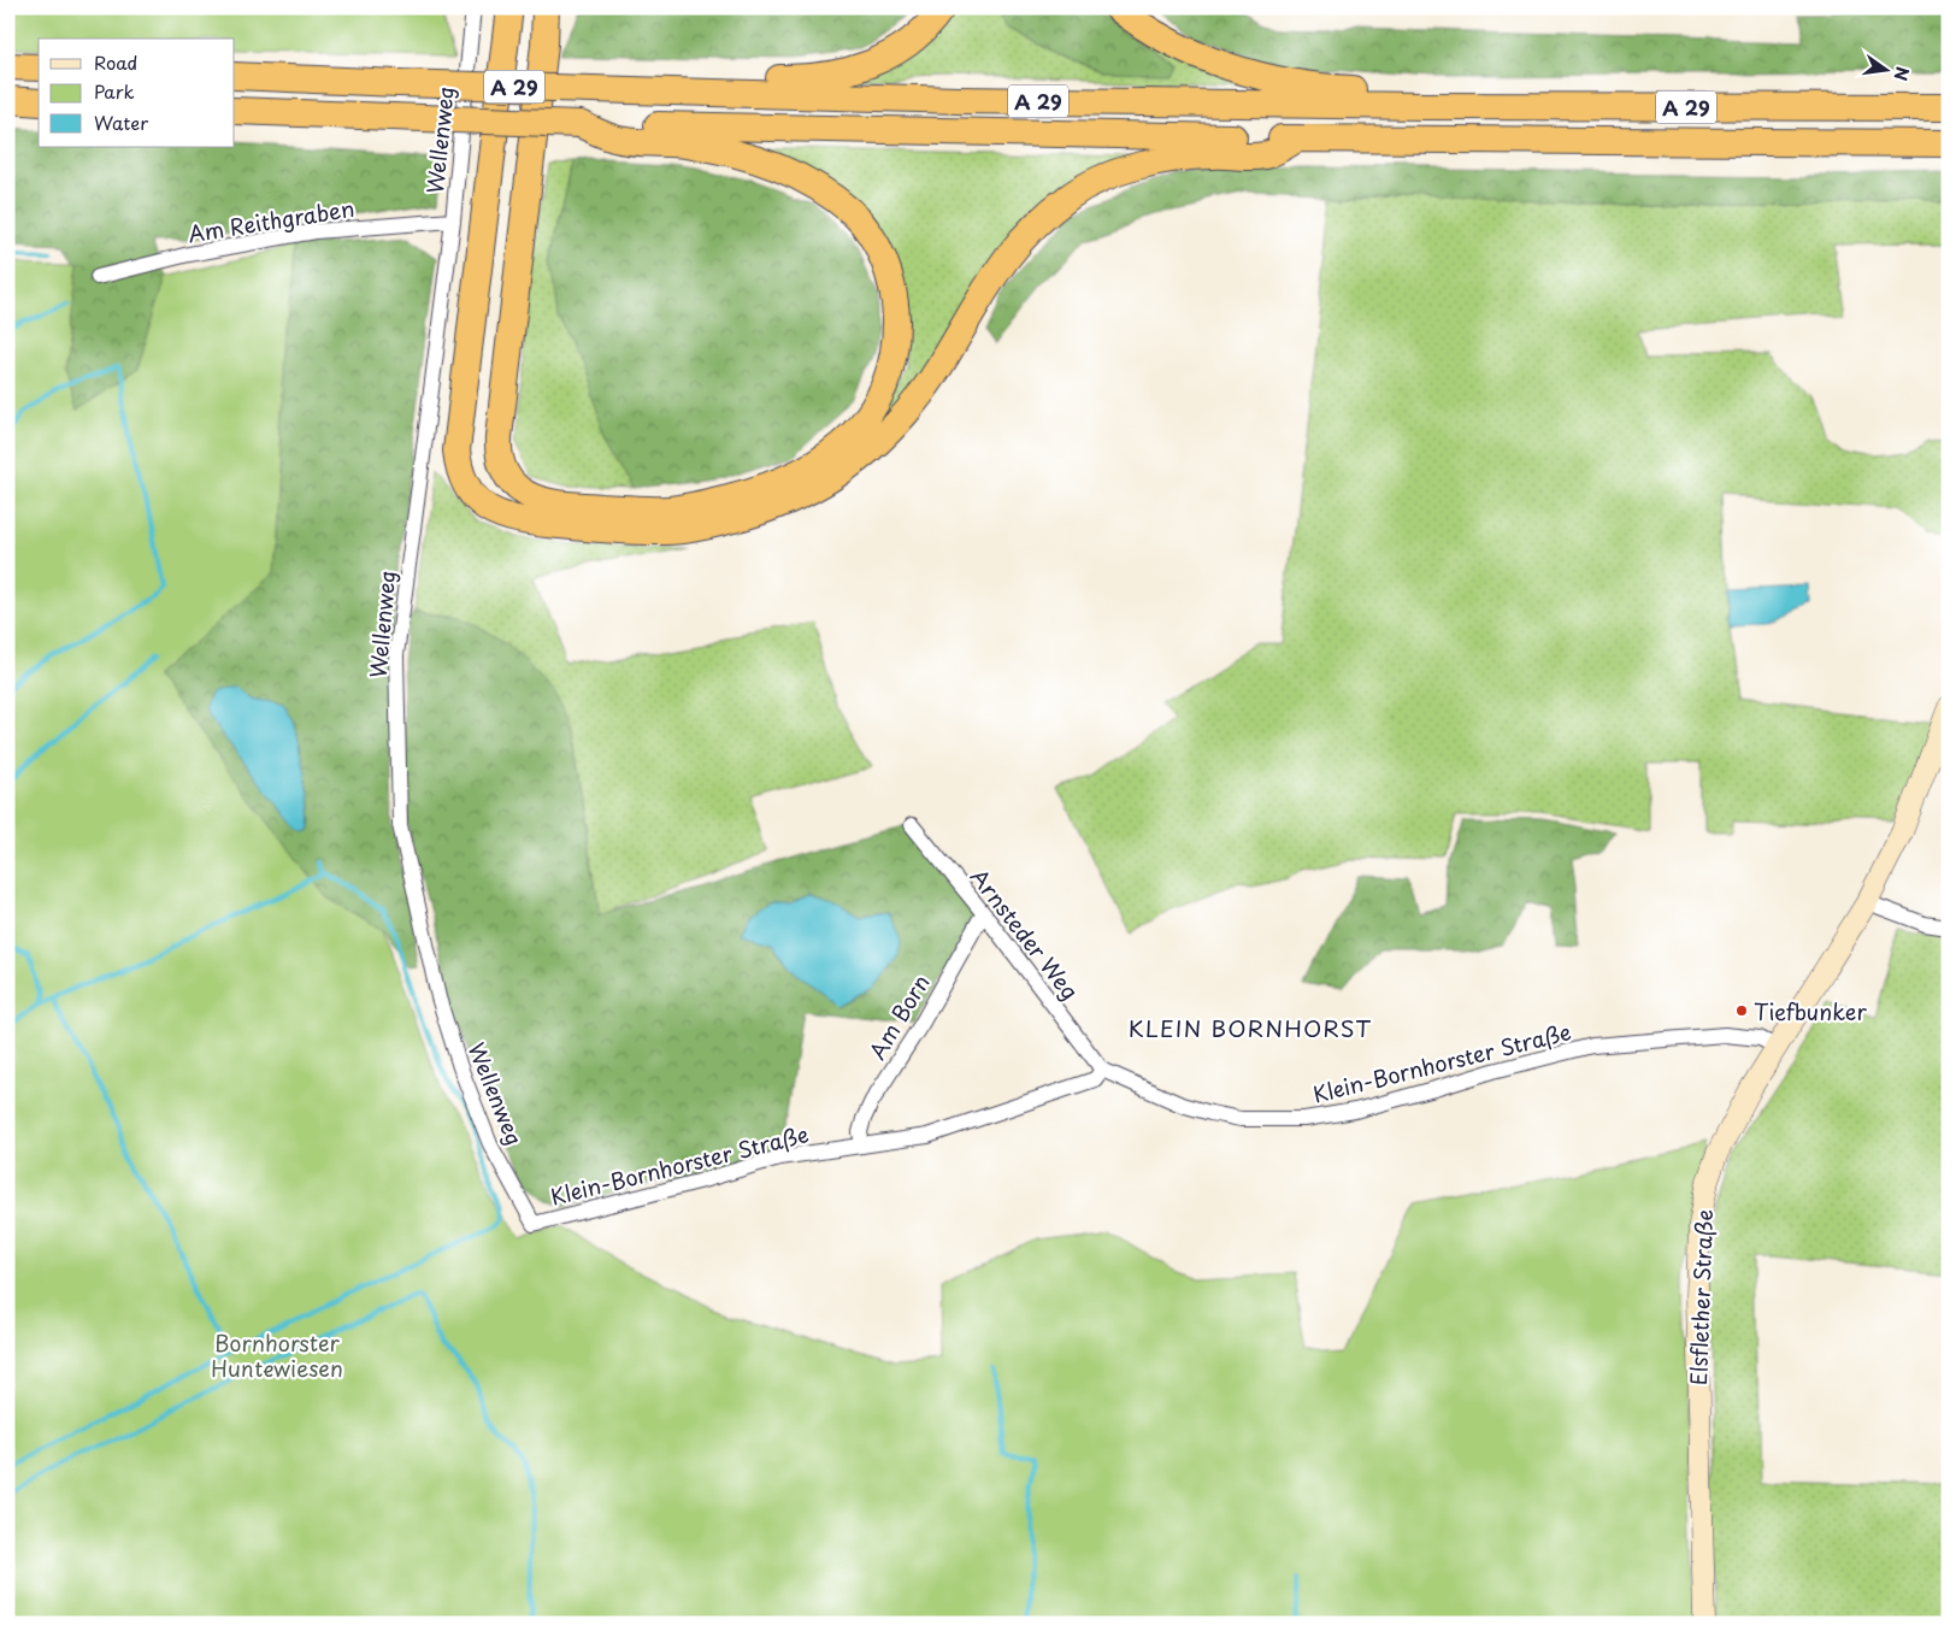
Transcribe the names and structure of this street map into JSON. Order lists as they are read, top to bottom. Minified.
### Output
{"streets":{"highway":["A 29"],"main road":["Elsflether Straße"],"street":["Wellenweg","Am Reithgraben","Arnsteder Weg","Am Born","Klein-Bornhorster Straße"]},"crossings":[["Wellenweg","Am Reithgraben"],["Wellenweg","Klein-Bornhorster Straße"],["Arnsteder Weg","Am Born"],["Arnsteder Weg","Klein-Bornhorster Straße"],["Am Born","Klein-Bornhorster Straße"],["Klein-Bornhorster Straße","Elsflether Straße"]],"districts":["KLEIN BORNHORST"],"parks":["Bornhorster Huntewiesen"],"places":["Tiefbunker"],"legend":["Road","Park","Water"],"north":"right"}
